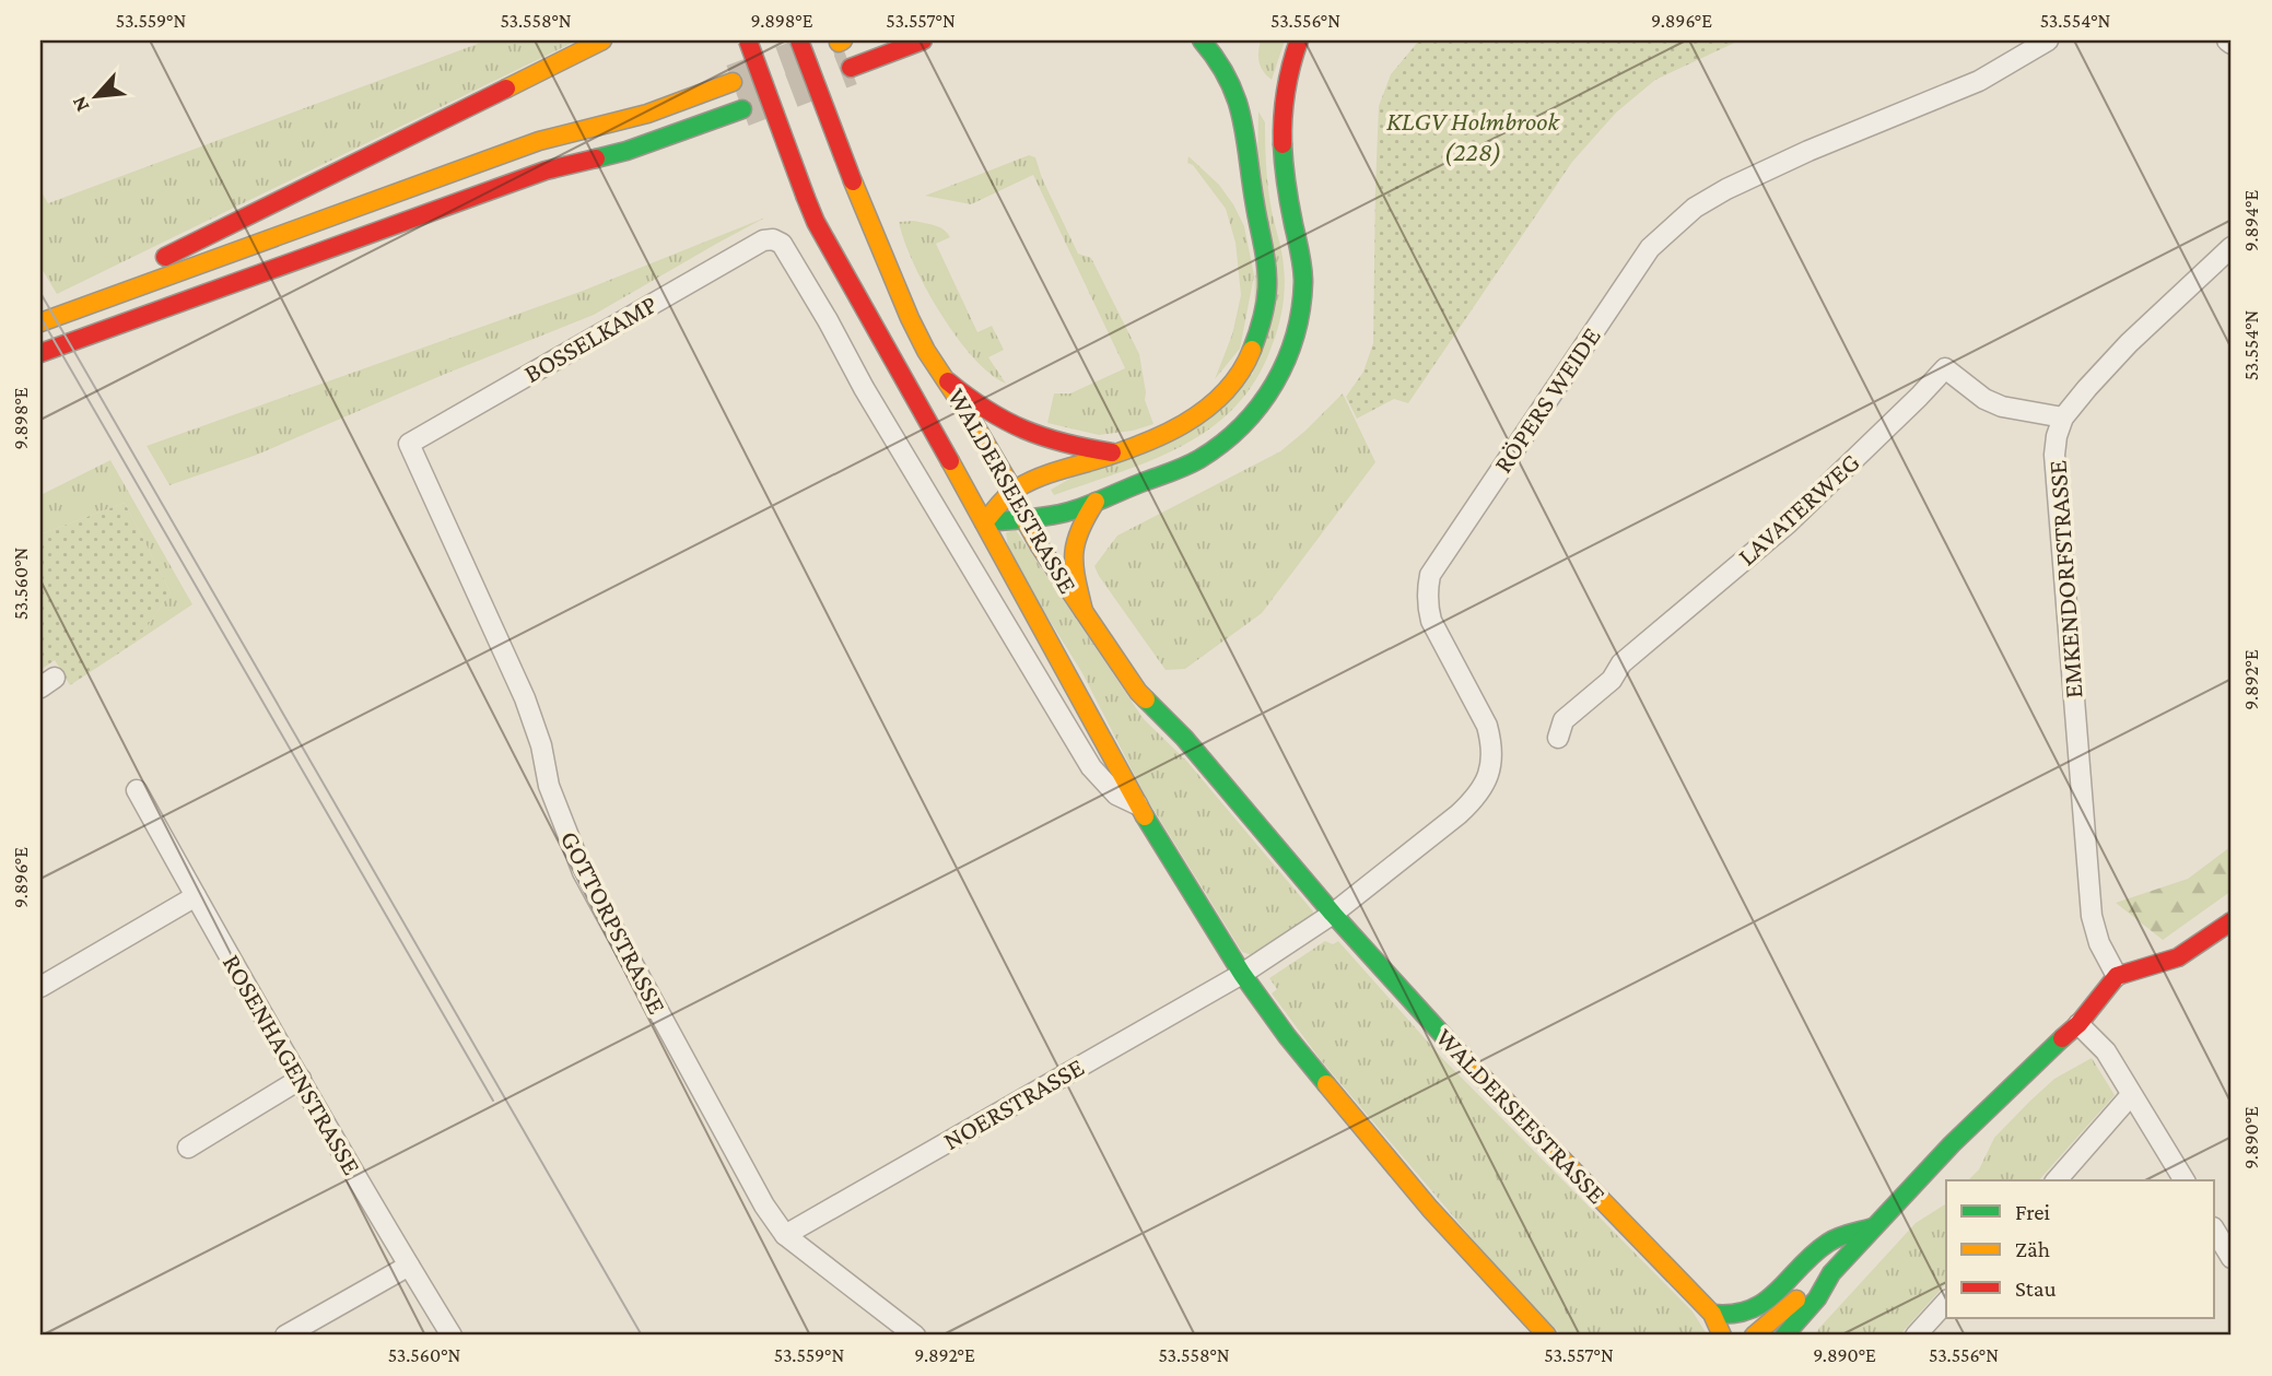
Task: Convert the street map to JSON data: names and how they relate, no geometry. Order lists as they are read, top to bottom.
{
  "streets": {
    "main road": ["WALDERSEESTRASSE"],
    "street": [
      "BOSSELKAMP",
      "RÖPERS WEIDE",
      "LAVATERWEG",
      "EMKENDORFSTRASSE",
      "GOTTORPSTRASSE",
      "ROSENHAGENSTRASSE",
      "NOERSTRASSE"
    ]
  },
  "crossings": [
    ["BOSSELKAMP", "WALDERSEESTRASSE"],
    ["BOSSELKAMP", "GOTTORPSTRASSE"],
    ["RÖPERS WEIDE", "WALDERSEESTRASSE"],
    ["WALDERSEESTRASSE", "NOERSTRASSE"],
    ["LAVATERWEG", "EMKENDORFSTRASSE"],
    ["GOTTORPSTRASSE", "NOERSTRASSE"]
  ],
  "parks": ["KLGV Holmbrook (228)"],
  "legend": ["Frei", "Zäh", "Stau"],
  "north": "bottom left",
  "coordinates": [
    "53.559°N",
    "53.558°N",
    "9.898°E",
    "53.557°N",
    "53.556°N",
    "9.896°E",
    "53.554°N",
    "9.894°E",
    "53.560°N",
    "9.892°E",
    "9.890°E"
  ]
}
